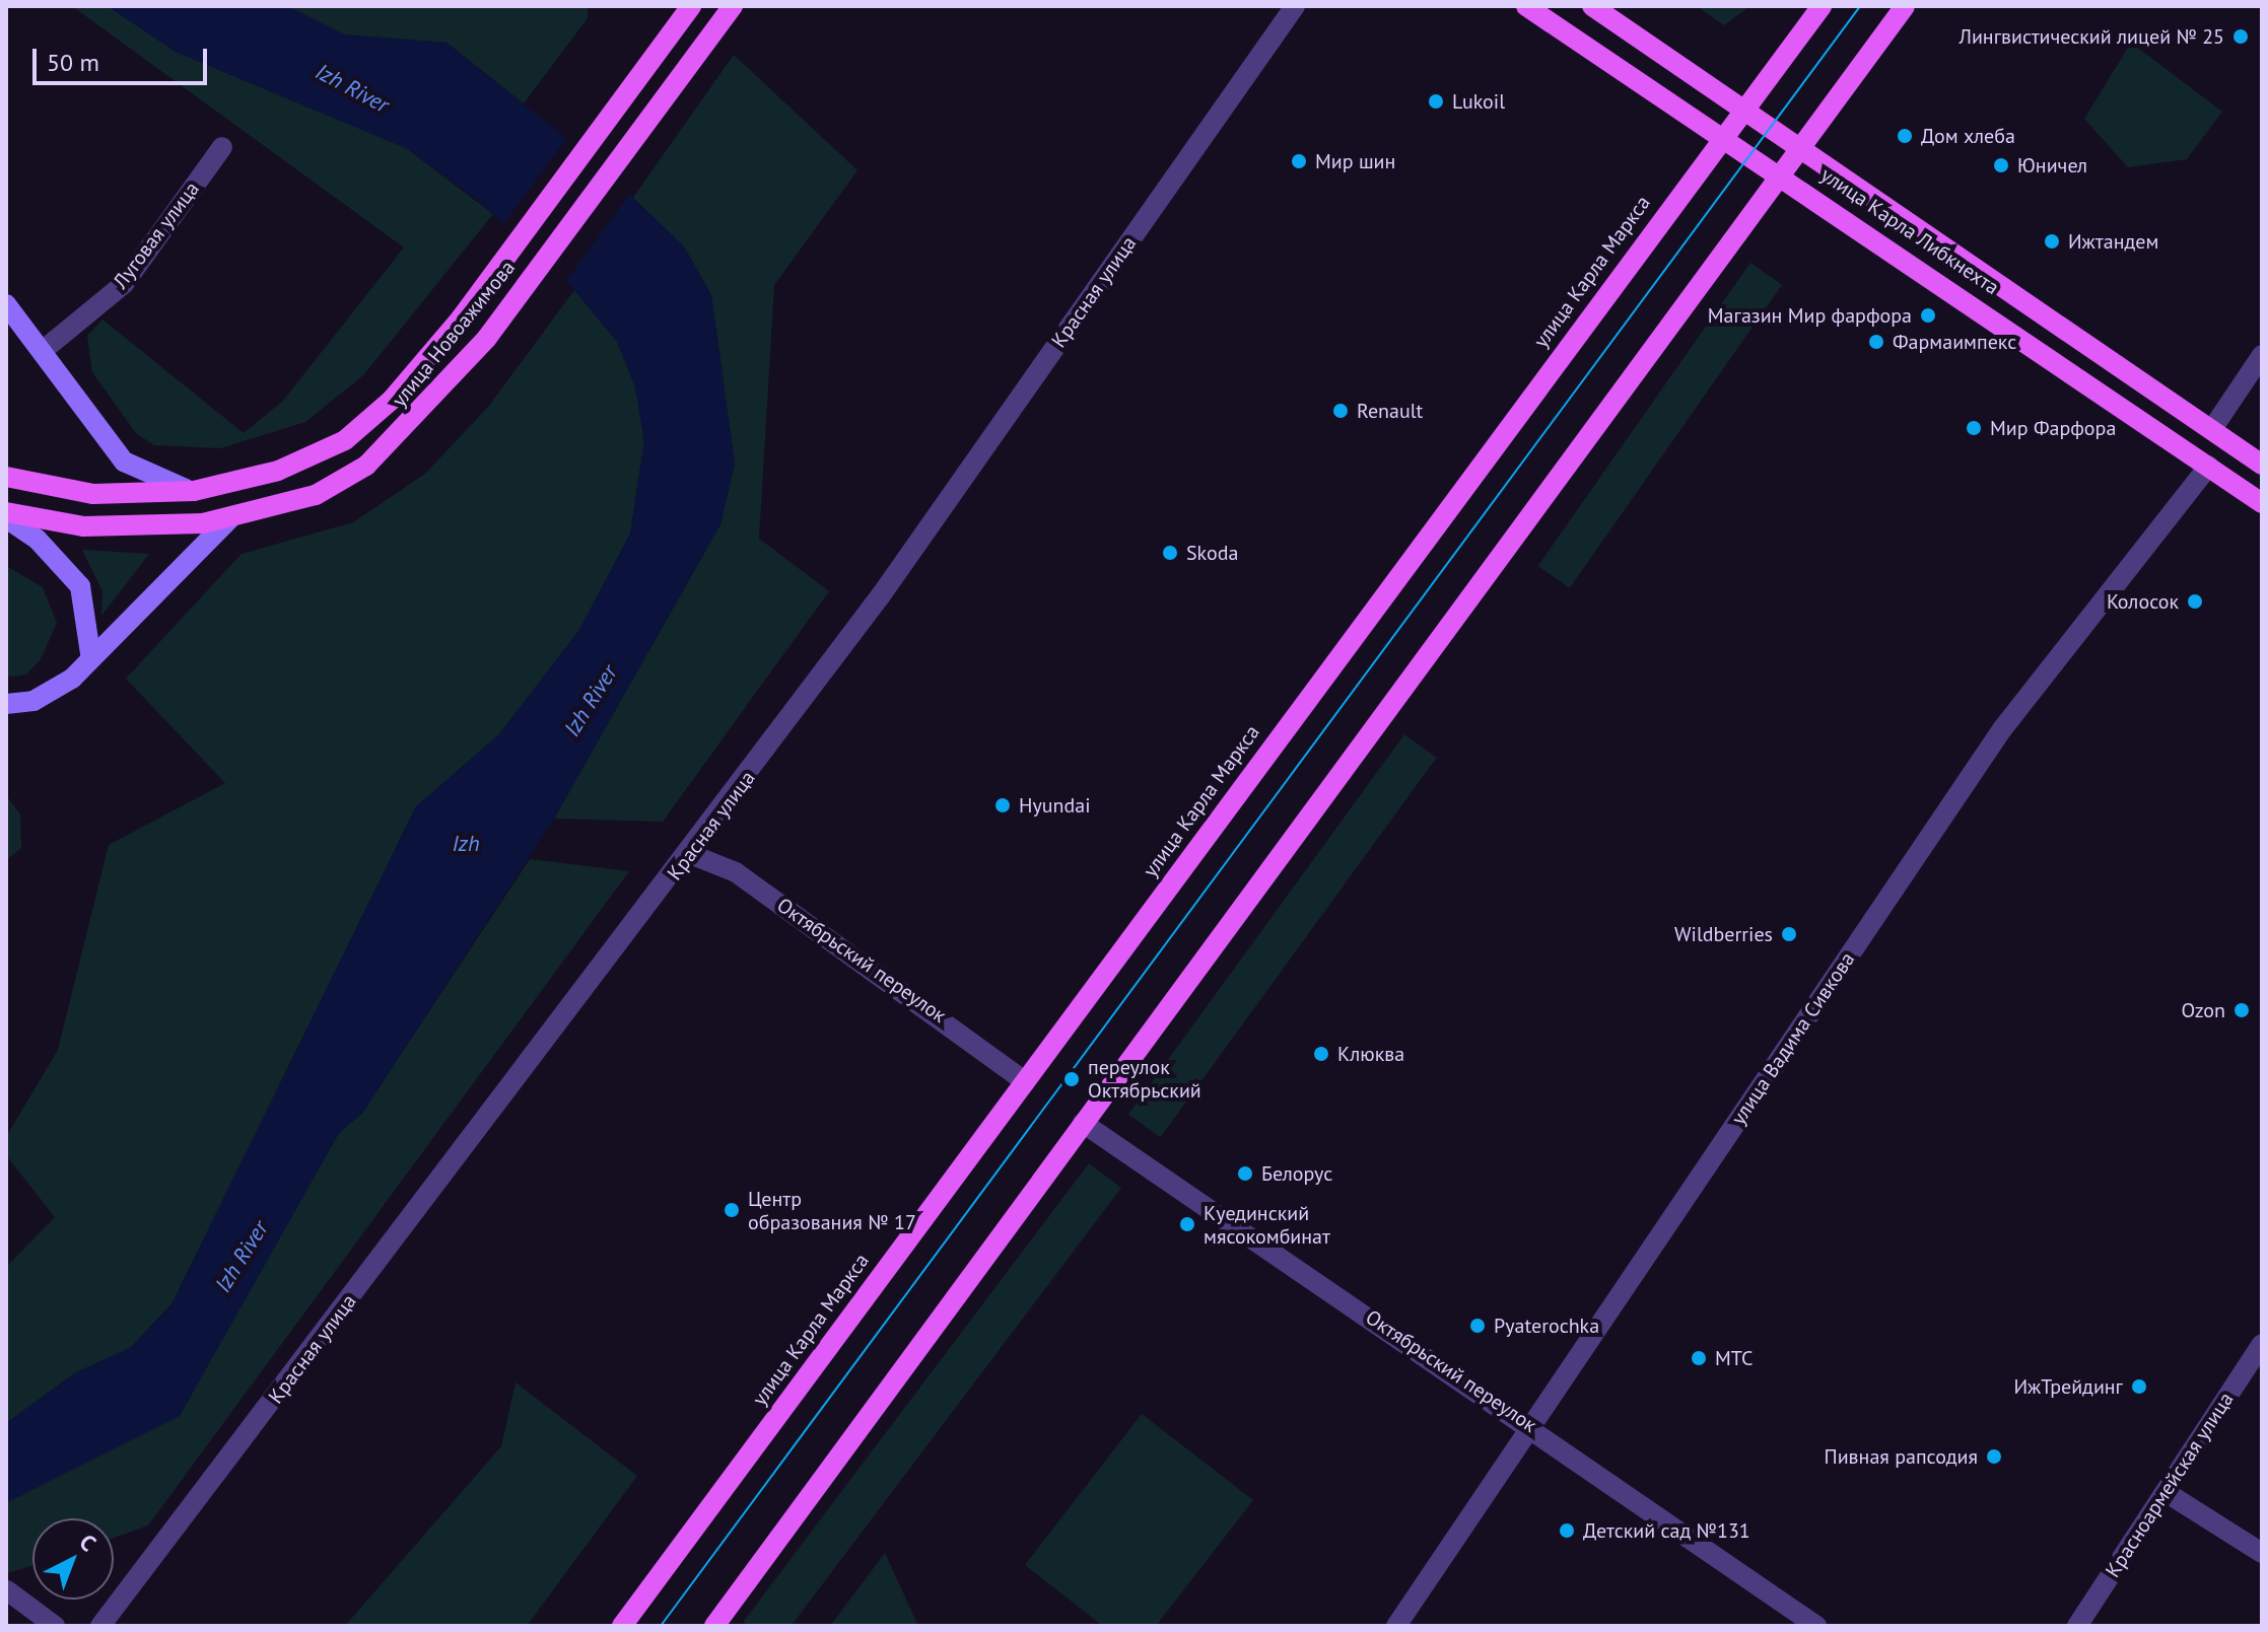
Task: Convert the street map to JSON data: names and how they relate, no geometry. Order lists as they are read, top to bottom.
{
  "streets": {
    "main road": ["улица Карла Либкнехта", "улица Карла Маркса", "улица Новоажимова"],
    "street": [
      "Луговая улица",
      "Красная улица",
      "Октябрьский переулок",
      "улица Вадима Сивкова",
      "Красноармейская улица"
    ]
  },
  "crossings": [
    ["улица Карла Либкнехта", "улица Карла Маркса"],
    ["улица Карла Либкнехта", "улица Вадима Сивкова"],
    ["улица Карла Маркса", "Октябрьский переулок"],
    ["Красная улица", "Октябрьский переулок"],
    ["Октябрьский переулок", "улица Вадима Сивкова"]
  ],
  "water": ["Izh River", "Izh"],
  "places": [
    "Лингвистический лицей № 25",
    "Lukoil",
    "Дом хлеба",
    "Мир шин",
    "Юничел",
    "Ижтандем",
    "Магазин Мир фарфора",
    "Фармаимпекс",
    "Renault",
    "Мир Фарфора",
    "Skoda",
    "Колосок",
    "Hyundai",
    "Wildberries",
    "Ozon",
    "Клюква",
    "переулок Октябрьский",
    "Белорус",
    "Центр образования № 17",
    "Куединский мясокомбинат",
    "Pyaterochka",
    "МТС",
    "ИжТрейдинг",
    "Пивная рапсодия",
    "Детский сад №131"
  ],
  "scale_bar": "50 m",
  "north": "top right"
}
